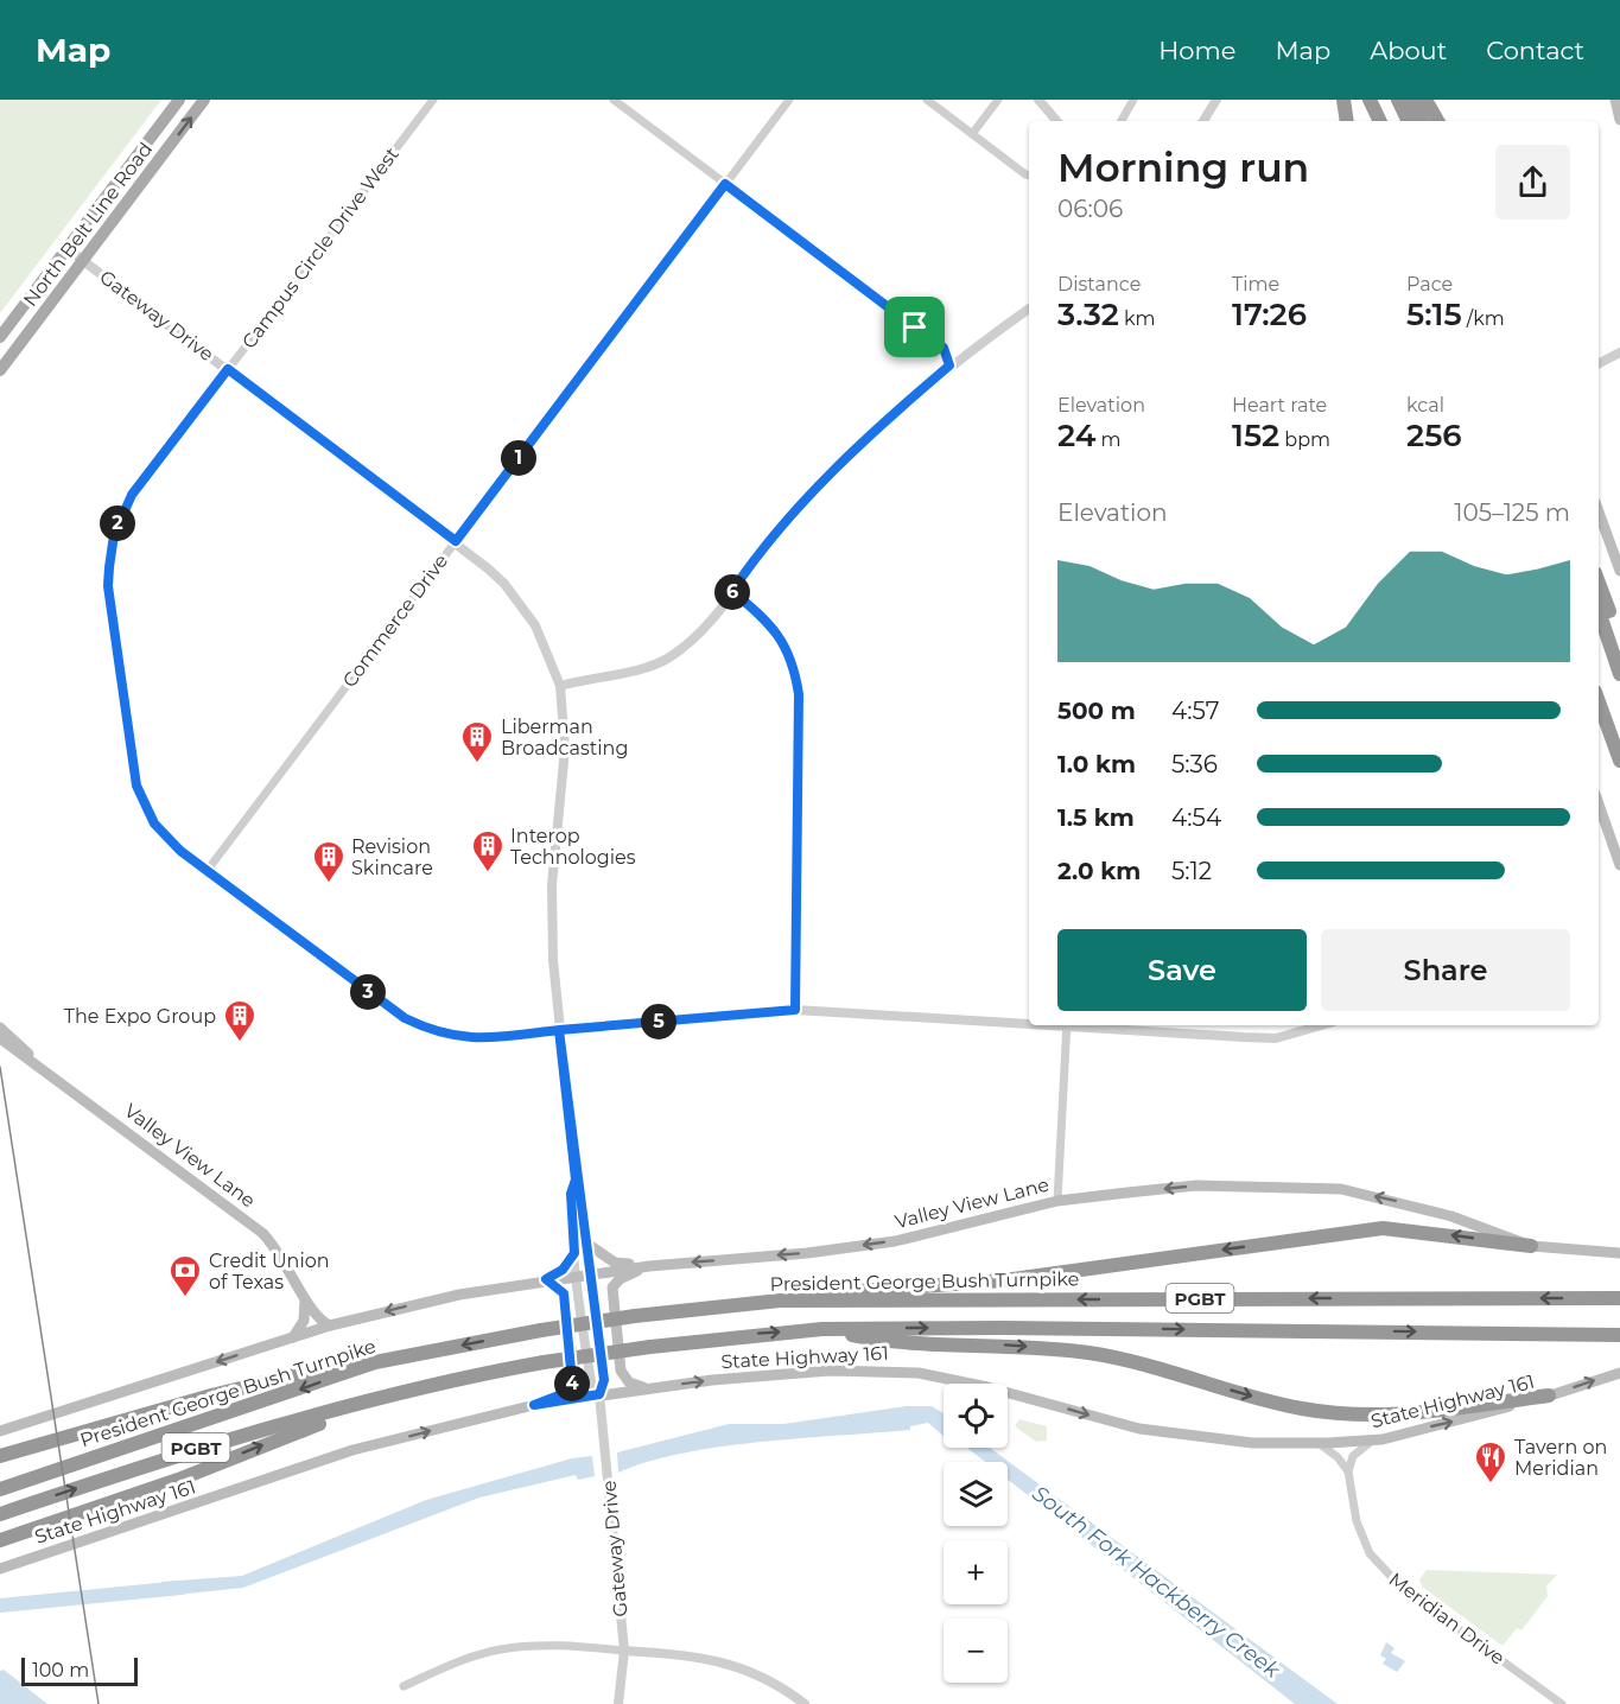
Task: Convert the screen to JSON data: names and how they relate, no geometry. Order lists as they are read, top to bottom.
{
  "streets": {
    "highway": ["President George Bush Turnpike", "PGBT"],
    "main road": ["North Belt Line Road", "Valley View Lane", "State Highway 161"],
    "street": [
      "Campus Circle Drive West",
      "Gateway Drive",
      "Commerce Drive",
      "Meridian Drive"
    ]
  },
  "crossings": [
    ["North Belt Line Road", "Gateway Drive"],
    ["Campus Circle Drive West", "Gateway Drive"],
    ["Campus Circle Drive West", "Commerce Drive"],
    ["Gateway Drive", "Commerce Drive"],
    ["Gateway Drive", "Valley View Lane"],
    ["Gateway Drive", "State Highway 161"]
  ],
  "one_way": ["Valley View Lane", "State Highway 161"],
  "water": ["South Fork Hackberry Creek"],
  "places": {
    "building": [
      "Liberman Broadcasting",
      "Interop Technologies",
      "Revision Skincare",
      "The Expo Group"
    ],
    "bank": ["Credit Union of Texas"],
    "restaurant": ["Tavern on Meridian"]
  },
  "scale_bar": "100 m",
  "page": {
    "header": "Map",
    "nav": [
      "Home",
      "Map",
      "About",
      "Contact"
    ],
    "heading": ["Morning run", "06:06"],
    "stats": [
      ["Distance", "3.32 km"],
      ["Time", "17:26"],
      ["Pace", "5:15 /km"],
      ["Elevation", "24 m"],
      ["Heart rate", "152 bpm"],
      ["kcal", "256"]
    ],
    "pins": [
      "1",
      "2",
      "6",
      "3",
      "5",
      "4"
    ],
    "chart": ["Elevation", "105–125 m"],
    "list": [
      {
        "name": "500 m",
        "note": "4:57"
      },
      {
        "name": "1.0 km",
        "note": "5:36"
      },
      {
        "name": "1.5 km",
        "note": "4:54"
      },
      {
        "name": "2.0 km",
        "note": "5:12"
      }
    ],
    "buttons": ["Save", "Share"],
    "map_buttons": ["+", "−"],
    "scale": "100 m"
  }
}
